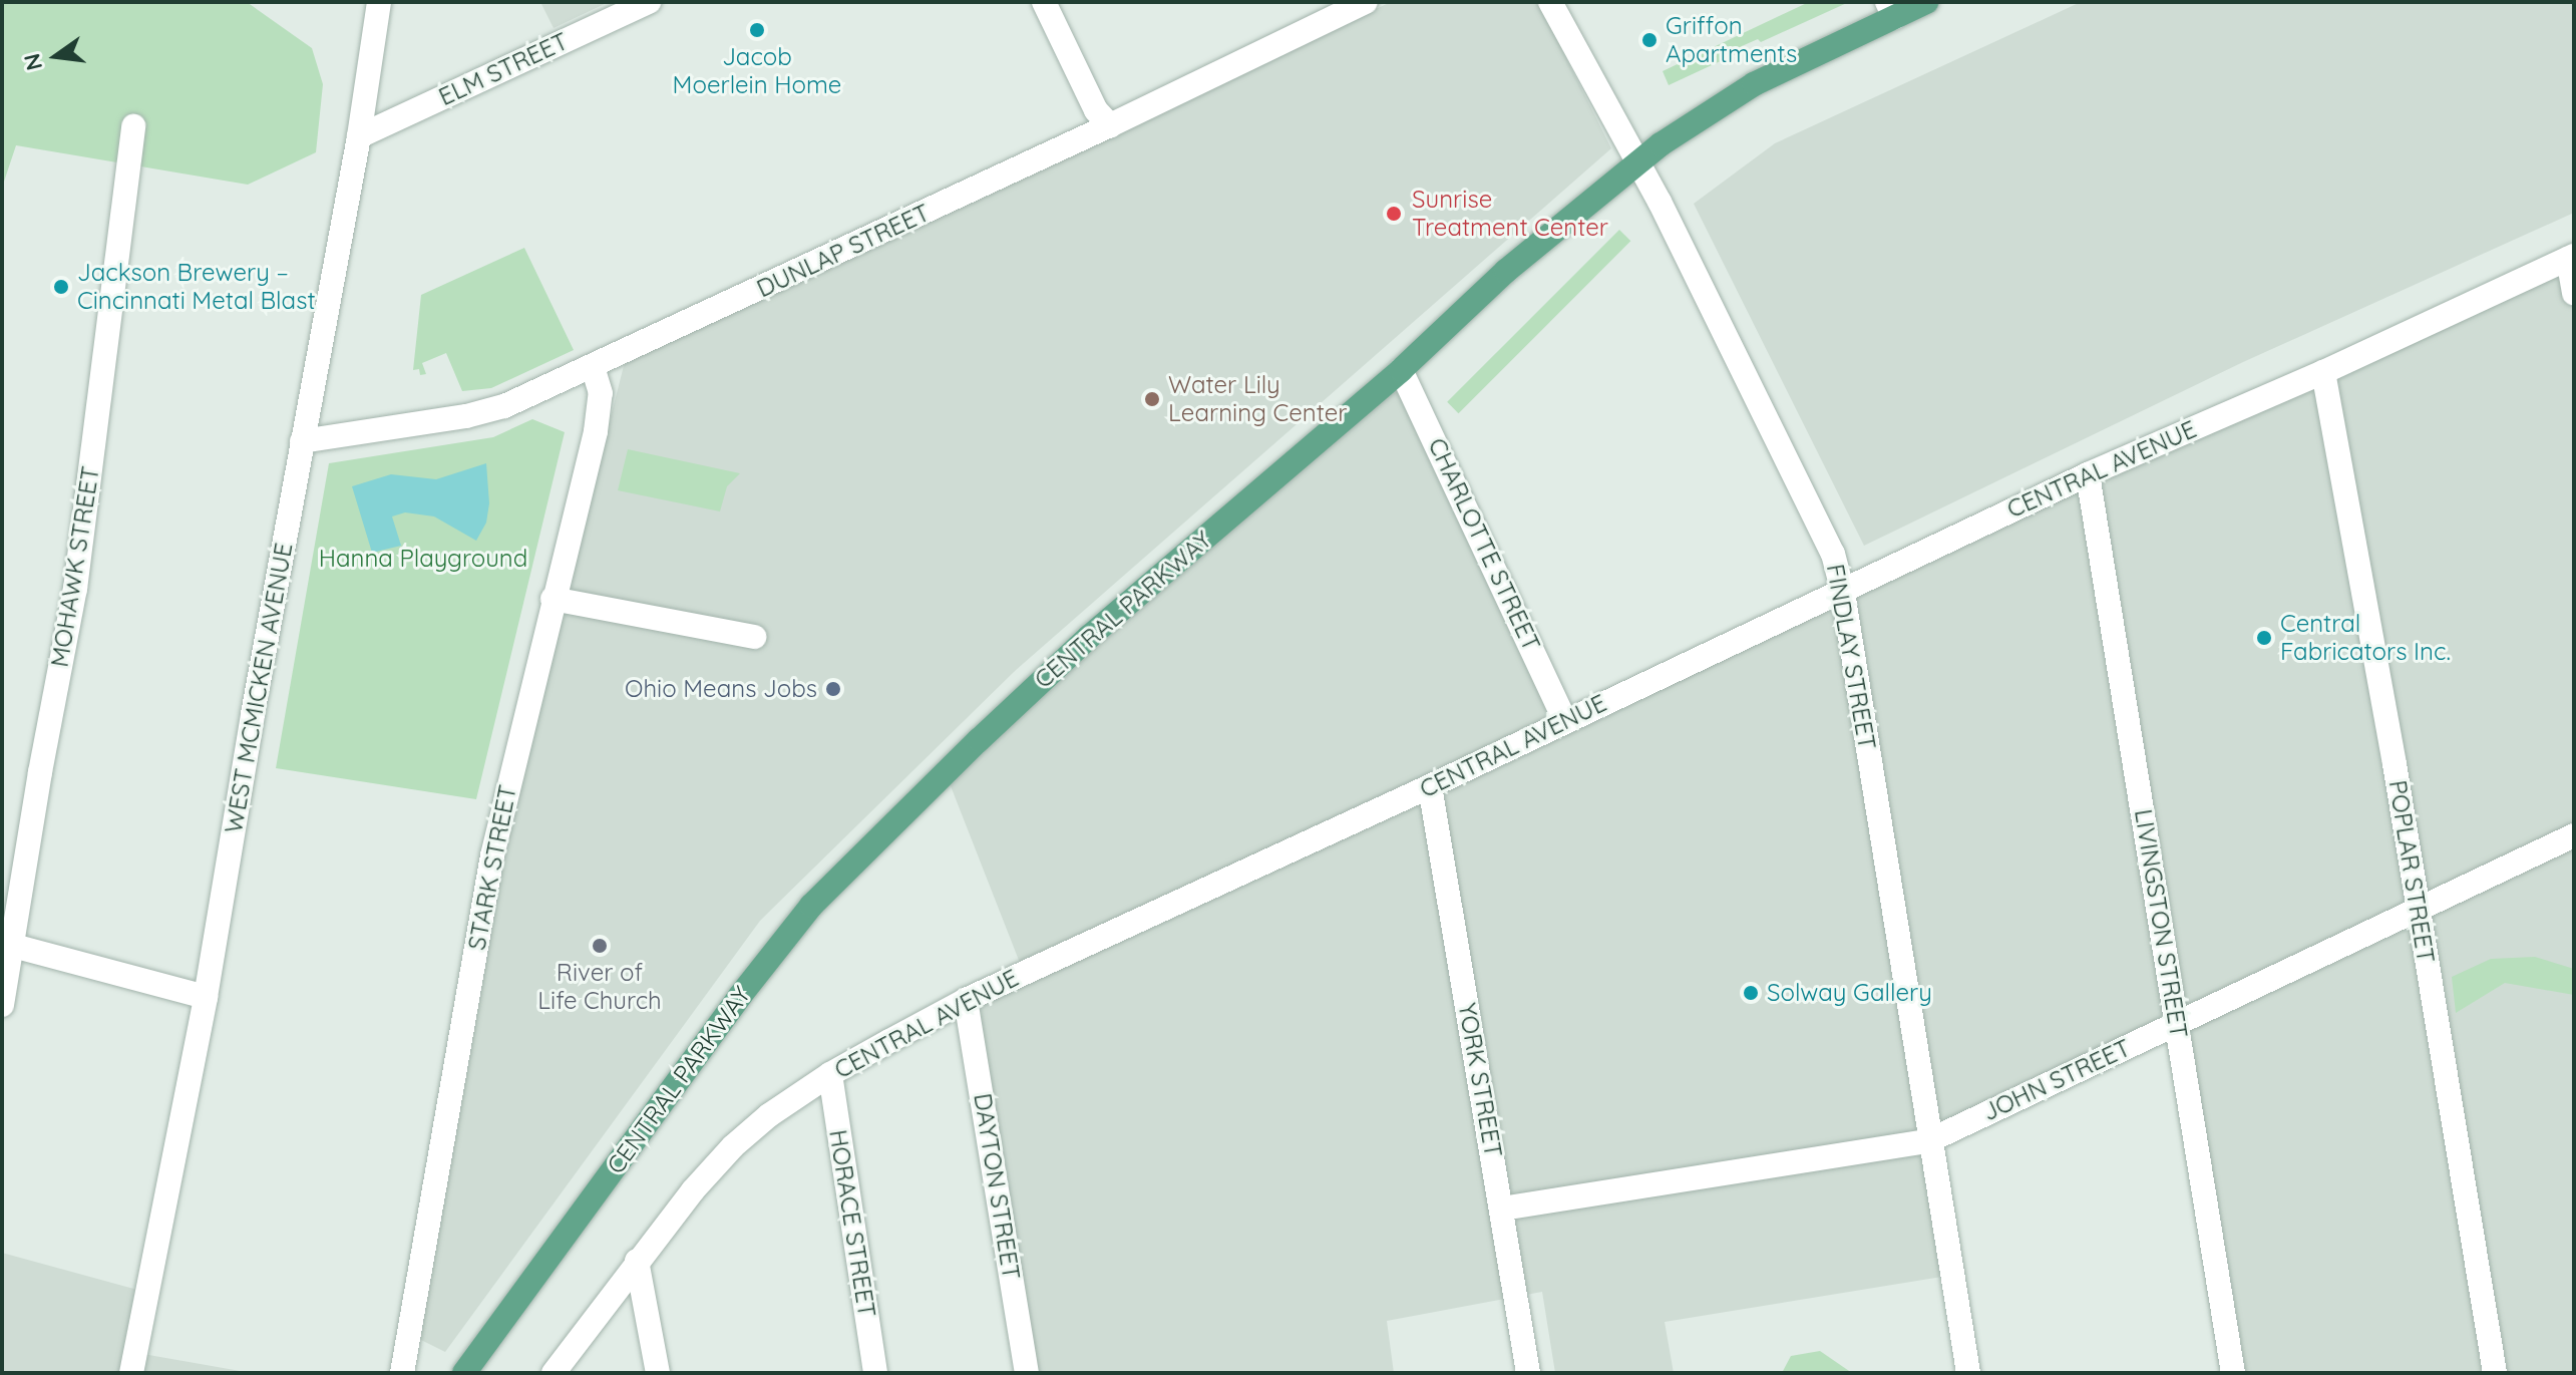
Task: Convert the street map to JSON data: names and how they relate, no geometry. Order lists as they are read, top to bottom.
{
  "streets": {
    "main road": ["CENTRAL PARKWAY"],
    "street": [
      "ELM STREET",
      "DUNLAP STREET",
      "CENTRAL AVENUE",
      "CHARLOTTE STREET",
      "MOHAWK STREET",
      "FINDLAY STREET",
      "WEST MCMICKEN AVENUE",
      "STARK STREET",
      "POPLAR STREET",
      "LIVINGSTON STREET",
      "YORK STREET",
      "JOHN STREET",
      "DAYTON STREET",
      "HORACE STREET"
    ]
  },
  "crossings": [
    ["ELM STREET", "WEST MCMICKEN AVENUE"],
    ["DUNLAP STREET", "WEST MCMICKEN AVENUE"],
    ["DUNLAP STREET", "STARK STREET"],
    ["CENTRAL AVENUE", "CHARLOTTE STREET"],
    ["CENTRAL AVENUE", "FINDLAY STREET"],
    ["CENTRAL AVENUE", "POPLAR STREET"],
    ["CENTRAL AVENUE", "LIVINGSTON STREET"],
    ["CENTRAL AVENUE", "YORK STREET"],
    ["CENTRAL AVENUE", "DAYTON STREET"],
    ["CENTRAL AVENUE", "HORACE STREET"],
    ["CHARLOTTE STREET", "CENTRAL PARKWAY"],
    ["CENTRAL PARKWAY", "FINDLAY STREET"],
    ["FINDLAY STREET", "JOHN STREET"],
    ["POPLAR STREET", "JOHN STREET"],
    ["LIVINGSTON STREET", "JOHN STREET"],
    ["YORK STREET", "JOHN STREET"]
  ],
  "parks": ["Hanna Playground"],
  "places": [
    "Jacob Moerlein Home",
    "Griffon Apartments",
    "Sunrise Treatment Center",
    "Jackson Brewery – Cincinnati Metal Blast",
    "Water Lily Learning Center",
    "Central Fabricators Inc.",
    "Ohio Means Jobs",
    "River of Life Church",
    "Solway Gallery"
  ],
  "north": "left"
}
